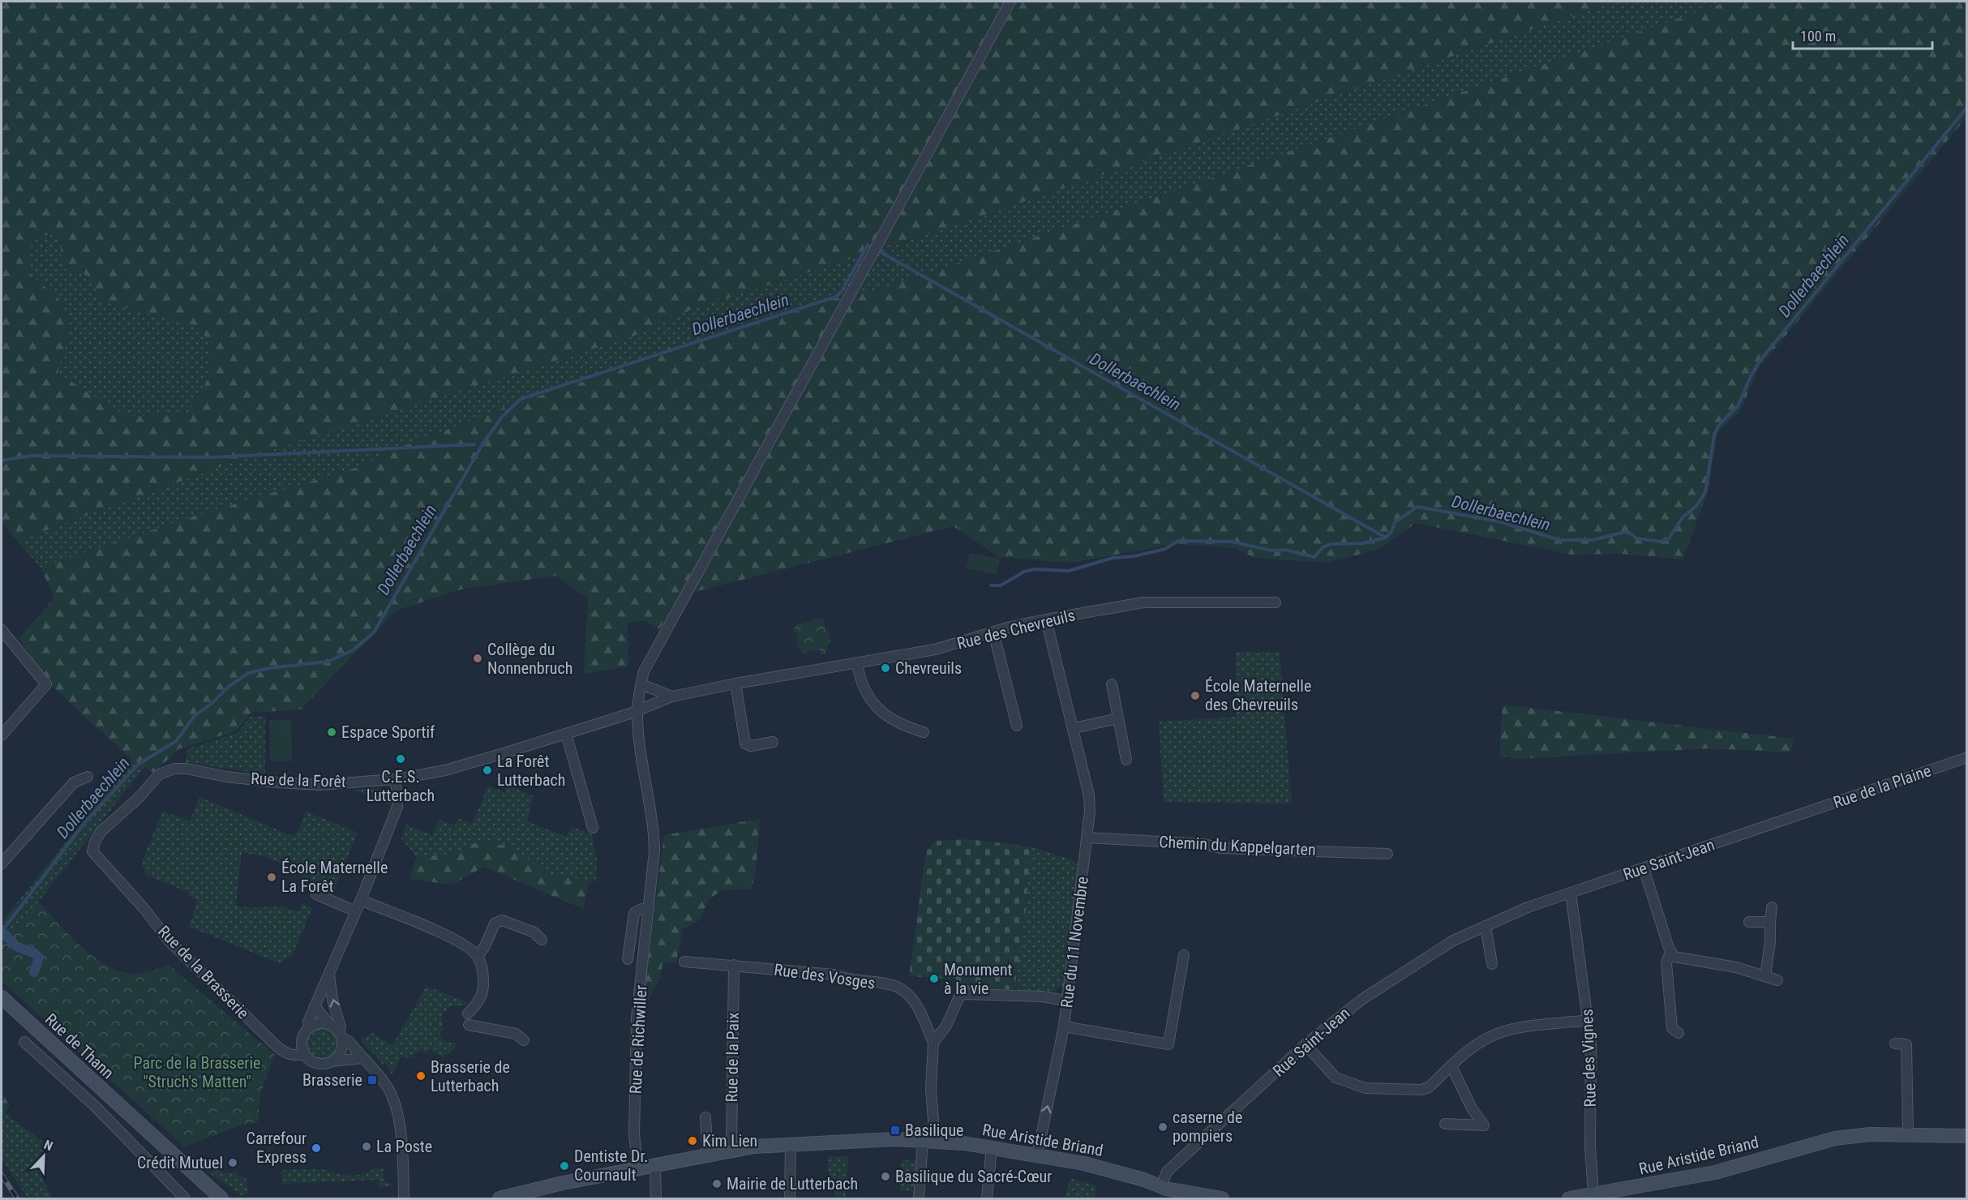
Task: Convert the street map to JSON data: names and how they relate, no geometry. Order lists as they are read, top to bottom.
{
  "streets": {
    "main road": ["Rue de Thann", "Rue Aristide Briand"],
    "street": [
      "Rue des Chevreuils",
      "Rue de la Forêt",
      "Rue de la Plaine",
      "Chemin du Kappelgarten",
      "Rue Saint-Jean",
      "Rue du 11 Novembre",
      "Rue de la Brasserie",
      "Rue des Vosges",
      "Rue de Richwiller",
      "Rue de la Paix",
      "Rue des Vignes"
    ]
  },
  "crossings": [
    ["Rue des Chevreuils", "Rue de la Forêt"],
    ["Rue des Chevreuils", "Rue du 11 Novembre"],
    ["Rue des Chevreuils", "Rue de Richwiller"],
    ["Rue de la Forêt", "Rue de la Brasserie"],
    ["Rue de la Forêt", "Rue de Richwiller"],
    ["Rue de la Plaine", "Rue Saint-Jean"],
    ["Chemin du Kappelgarten", "Rue du 11 Novembre"],
    ["Rue Saint-Jean", "Rue des Vignes"],
    ["Rue Saint-Jean", "Rue Aristide Briand"],
    ["Rue du 11 Novembre", "Rue Aristide Briand"],
    ["Rue des Vosges", "Rue de la Paix"],
    ["Rue de Richwiller", "Rue Aristide Briand"],
    ["Rue de la Paix", "Rue Aristide Briand"],
    ["Rue des Vignes", "Rue Aristide Briand"]
  ],
  "water": ["Dollerbaechlein"],
  "parks": ["Parc de la Brasserie \"Struch's Matten\""],
  "places": {
    "other": [
      "Collège du Nonnenbruch",
      "Chevreuils",
      "École Maternelle des Chevreuils",
      "Espace Sportif",
      "C.E.S. Lutterbach",
      "La Forêt Lutterbach",
      "École Maternelle La Forêt",
      "Monument à la vie",
      "Brasserie de Lutterbach",
      "caserne de pompiers",
      "Kim Lien",
      "La Poste",
      "Carrefour Express",
      "Crédit Mutuel",
      "Dentiste Dr. Cournault",
      "Basilique du Sacré-Cœur",
      "Mairie de Lutterbach"
    ],
    "transit": ["Brasserie", "Basilique"]
  },
  "scale_bar": "100 m",
  "north": "top right"
}
